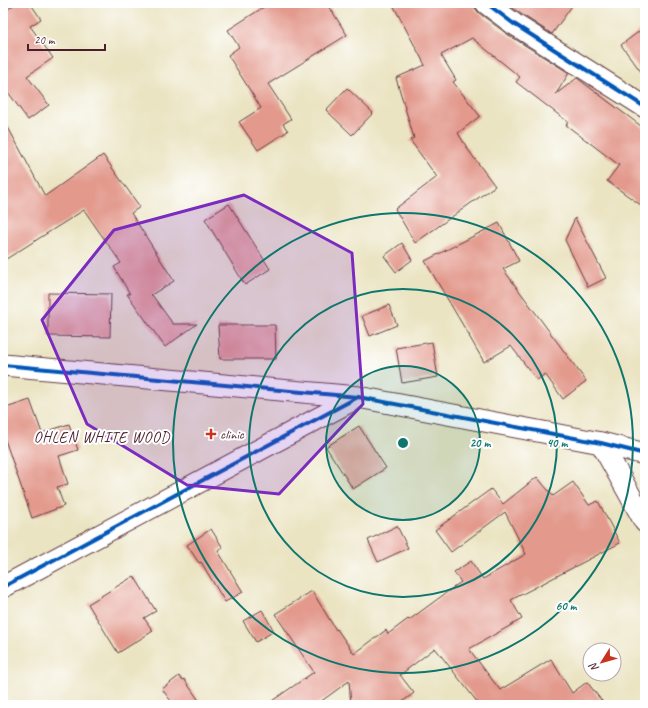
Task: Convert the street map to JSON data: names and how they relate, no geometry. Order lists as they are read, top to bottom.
{
  "districts": ["OHLEN WHITE WOOD"],
  "places": {
    "health": ["clinic"]
  },
  "scale_bar": "20 m",
  "north": "bottom left",
  "rings": ["20 m", "40 m", "60 m"]
}
